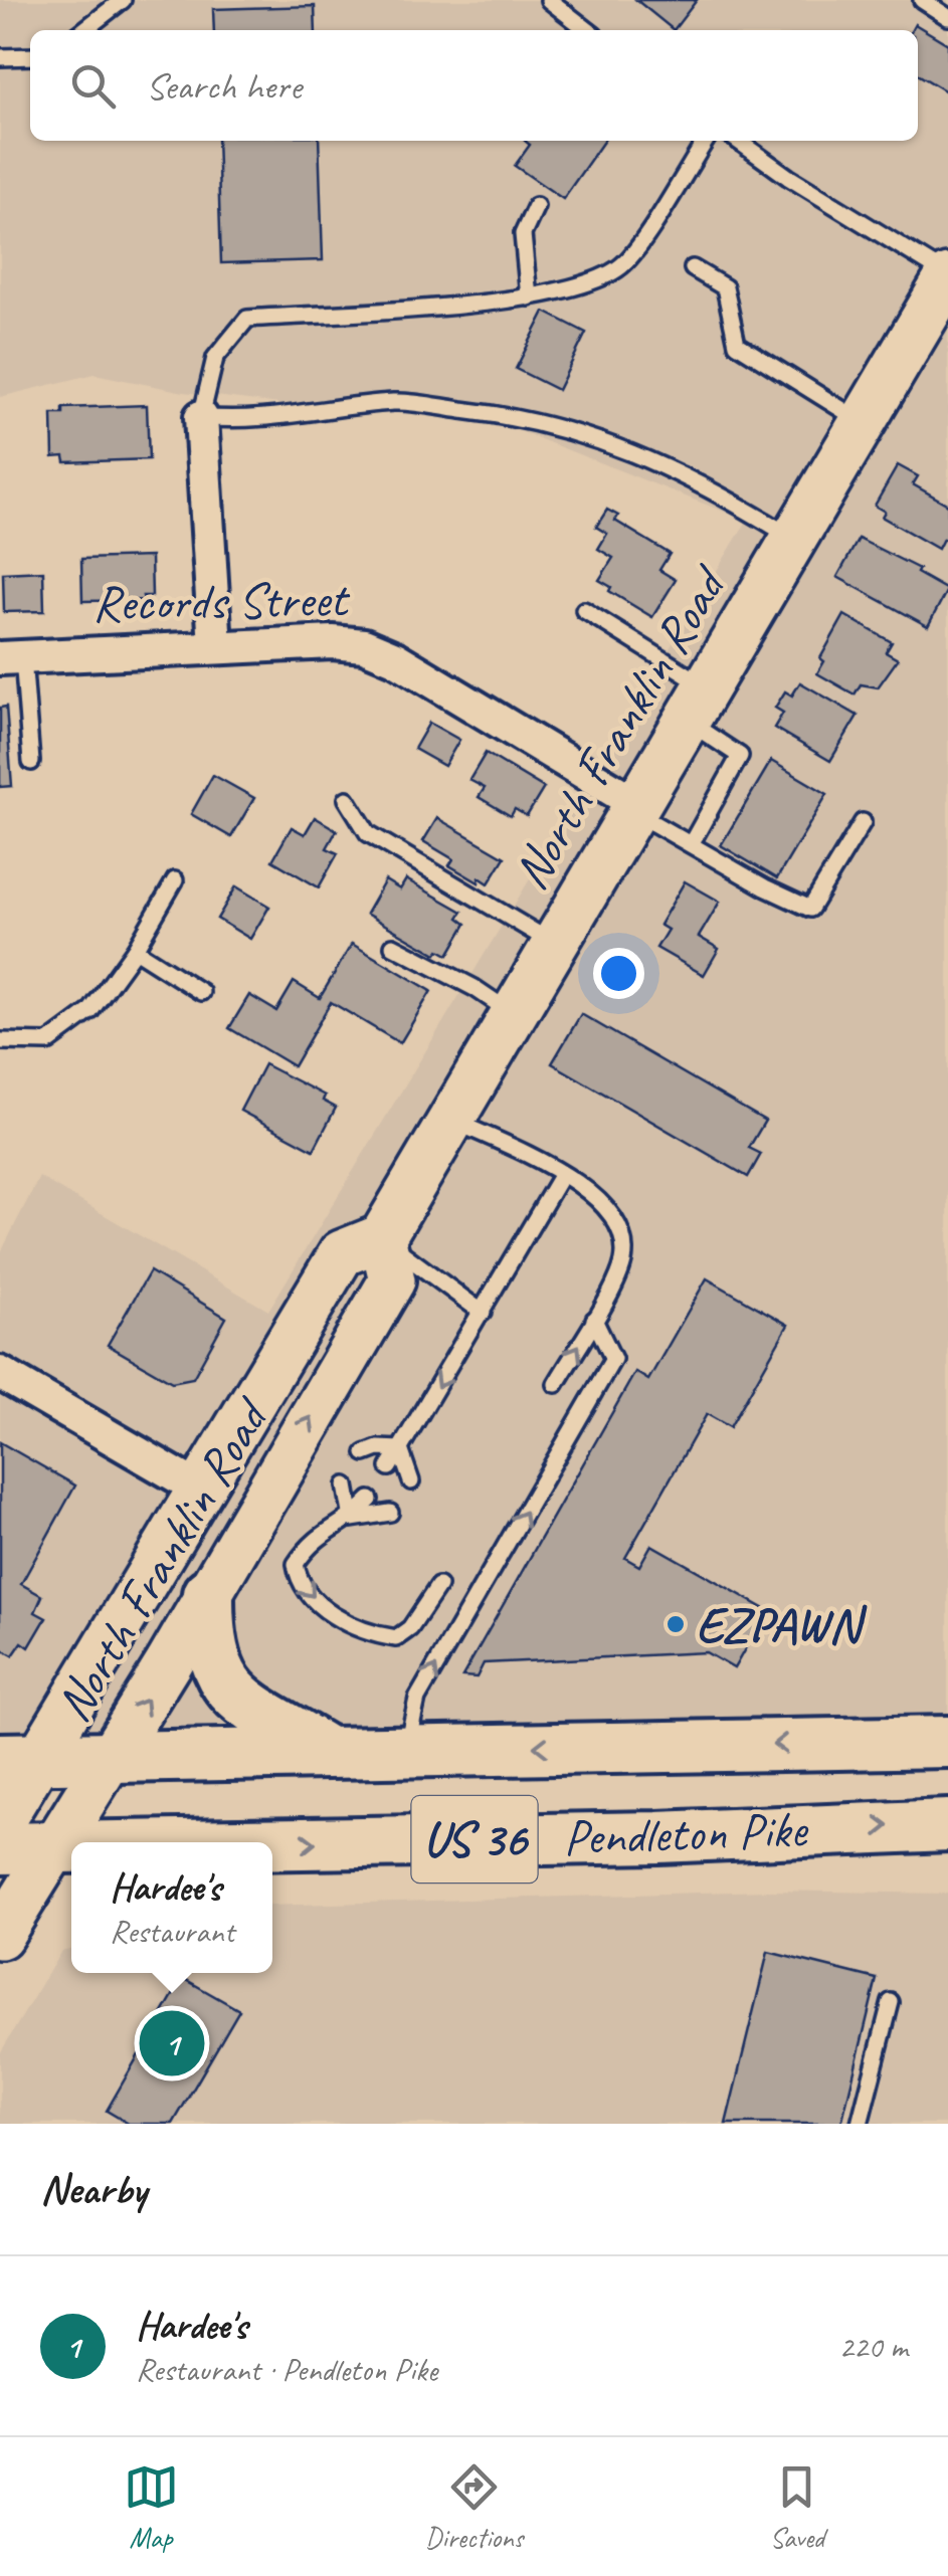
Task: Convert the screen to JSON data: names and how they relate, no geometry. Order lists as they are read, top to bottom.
{
  "streets": {
    "main road": ["North Franklin Road", "Pendleton Pike", "US 36"],
    "street": ["Records Street"]
  },
  "crossings": [
    ["Records Street", "North Franklin Road"],
    ["North Franklin Road", "Pendleton Pike"]
  ],
  "places": ["EZPAWN"],
  "page": {
    "search": "Search here",
    "popup": ["Hardee's", "Restaurant"],
    "pins": "1",
    "heading": "Nearby",
    "list": [
      {
        "mark": "1",
        "name": "Hardee's",
        "note": "Restaurant · Pendleton Pike",
        "value": "220 m"
      }
    ],
    "nav": ["Map", "Directions", "Saved"]
  }
}
